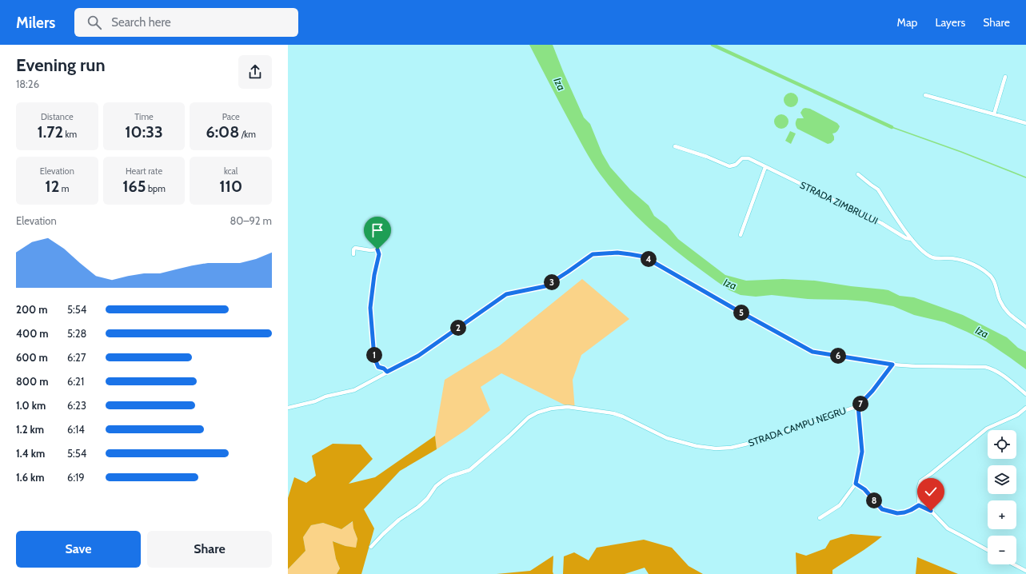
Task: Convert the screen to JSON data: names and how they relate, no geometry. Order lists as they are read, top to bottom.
{
  "streets": {
    "street": ["STRADA ZIMBRULUI", "STRADA CAMPU NEGRU"]
  },
  "water": ["Iza"],
  "page": {
    "header": "Milers",
    "search": "Search here",
    "nav": ["Map", "Layers", "Share"],
    "heading": ["Evening run", "18:26"],
    "stats": [
      ["Distance", "1.72 km"],
      ["Time", "10:33"],
      ["Pace", "6:08 /km"],
      ["Elevation", "12 m"],
      ["Heart rate", "165 bpm"],
      ["kcal", "110"]
    ],
    "chart": ["Elevation", "80–92 m"],
    "pins": [
      "4",
      "3",
      "5",
      "2",
      "1",
      "6",
      "7",
      "8"
    ],
    "list": [
      {
        "name": "200 m",
        "note": "5:54"
      },
      {
        "name": "400 m",
        "note": "5:28"
      },
      {
        "name": "600 m",
        "note": "6:27"
      },
      {
        "name": "800 m",
        "note": "6:21"
      },
      {
        "name": "1.0 km",
        "note": "6:23"
      },
      {
        "name": "1.2 km",
        "note": "6:14"
      },
      {
        "name": "1.4 km",
        "note": "5:54"
      },
      {
        "name": "1.6 km",
        "note": "6:19"
      }
    ],
    "map_buttons": ["+", "−"],
    "buttons": ["Save", "Share"]
  }
}
